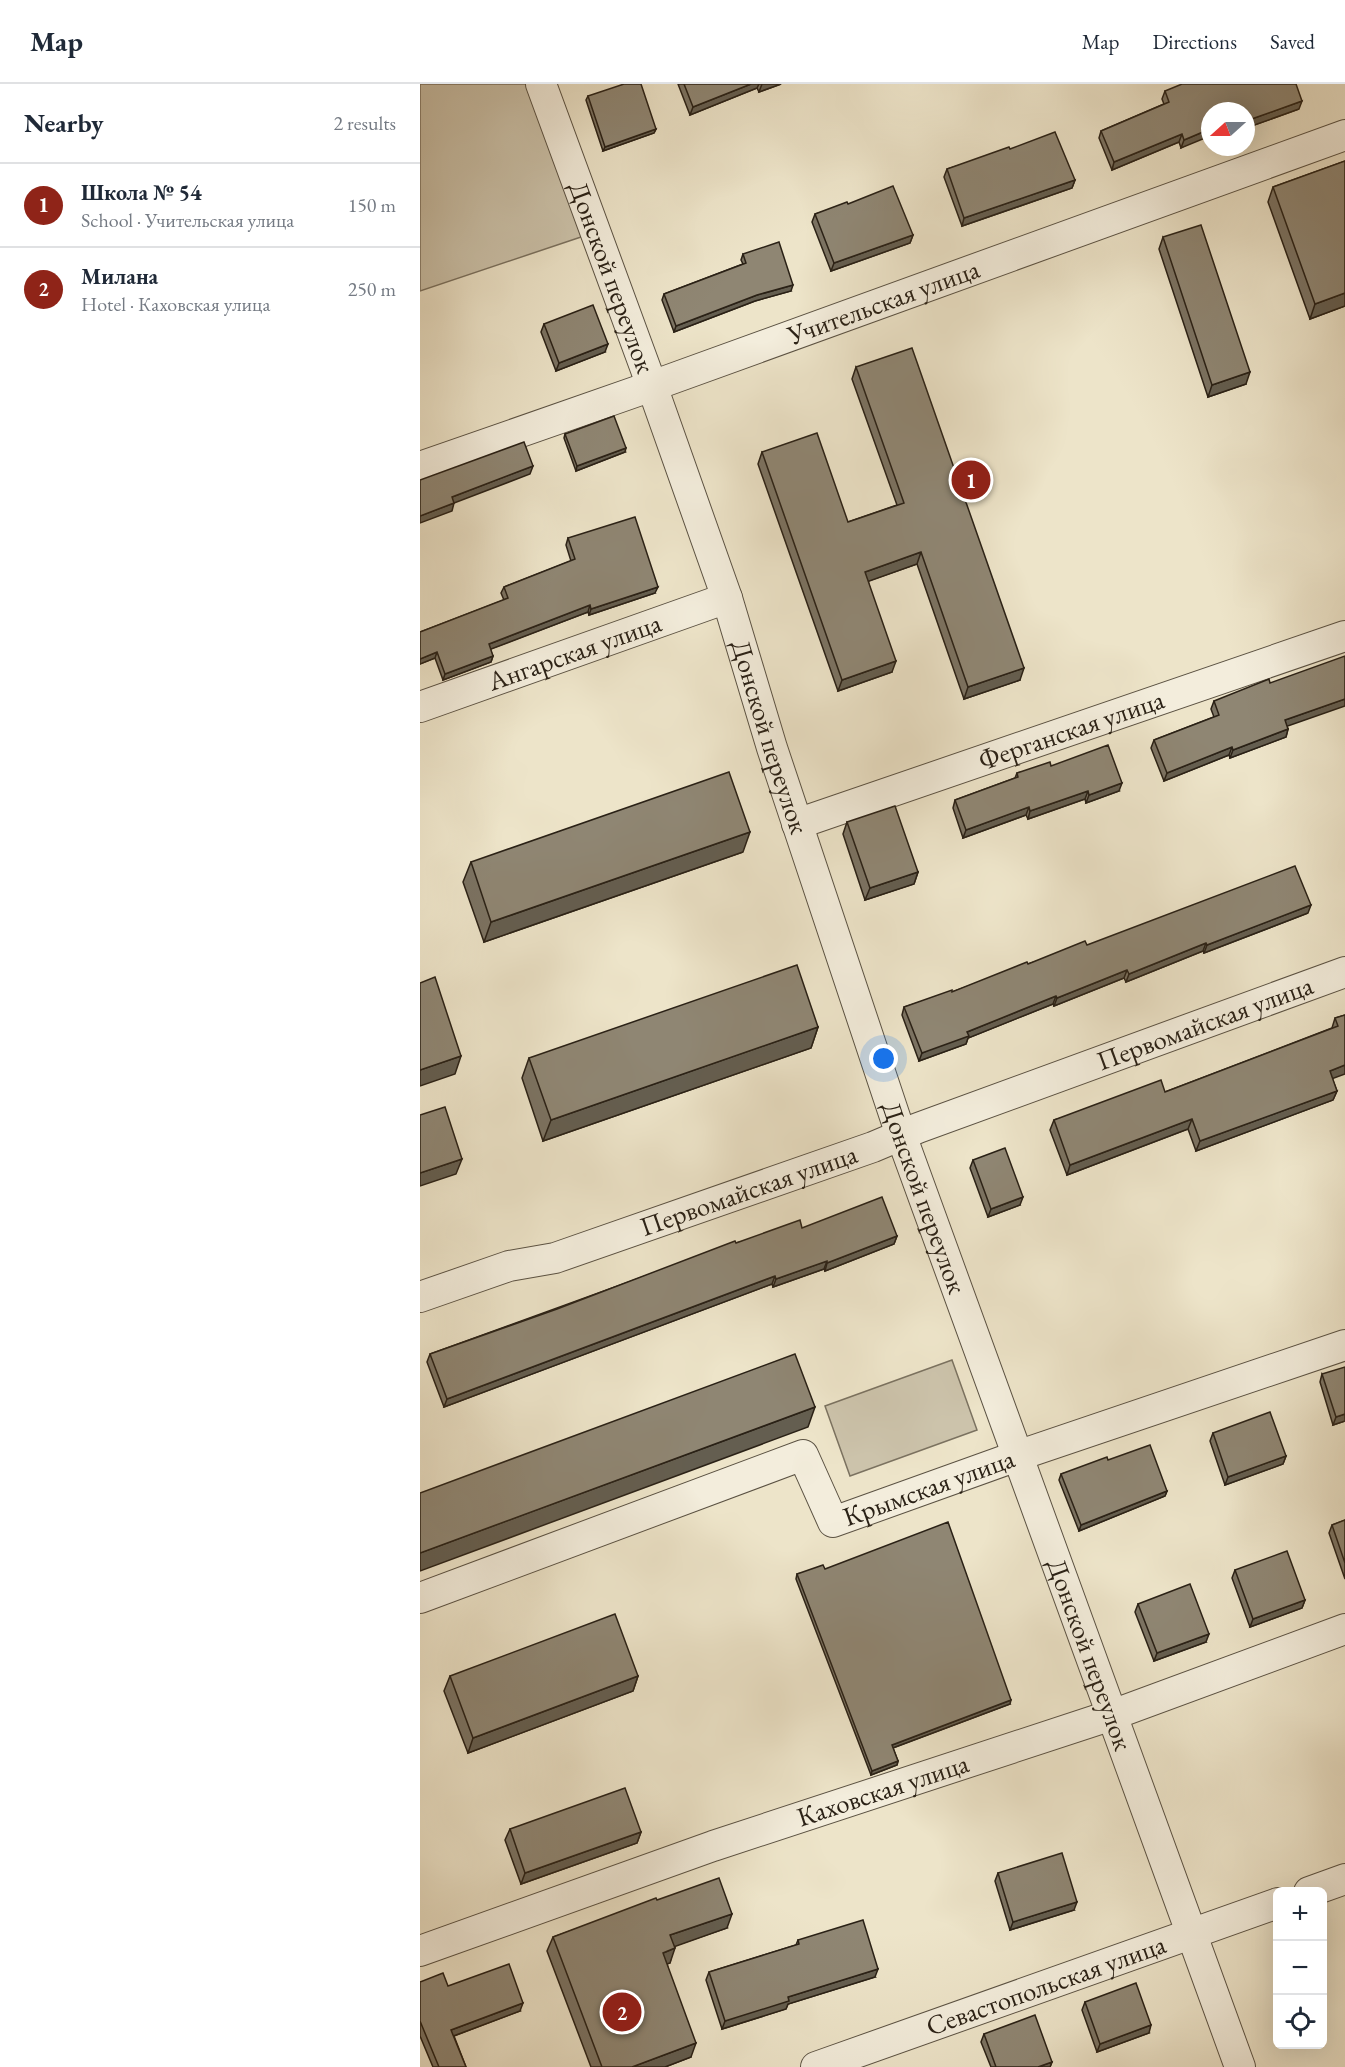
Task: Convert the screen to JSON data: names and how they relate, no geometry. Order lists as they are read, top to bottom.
{
  "streets": {
    "street": [
      "Донской переулок",
      "Учительская улица",
      "Ангарская улица",
      "Ферганская улица",
      "Первомайская улица",
      "Крымская улица",
      "Каховская улица",
      "Севастопольская улица"
    ]
  },
  "crossings": [
    ["Донской переулок", "Учительская улица"],
    ["Донской переулок", "Ангарская улица"],
    ["Донской переулок", "Ферганская улица"],
    ["Донской переулок", "Первомайская улица"],
    ["Донской переулок", "Крымская улица"],
    ["Донской переулок", "Каховская улица"],
    ["Донской переулок", "Севастопольская улица"]
  ],
  "north": "left",
  "page": {
    "header": "Map",
    "nav": ["Map", "Directions", "Saved"],
    "heading": ["Nearby", "2 results"],
    "list": [
      {
        "mark": "1",
        "name": "Школа № 54",
        "note": "School · Учительская улица",
        "value": "150 m"
      },
      {
        "mark": "2",
        "name": "Милана",
        "note": "Hotel · Каховская улица",
        "value": "250 m"
      }
    ],
    "pins": ["1", "2"],
    "map_buttons": ["+", "−"]
  }
}
